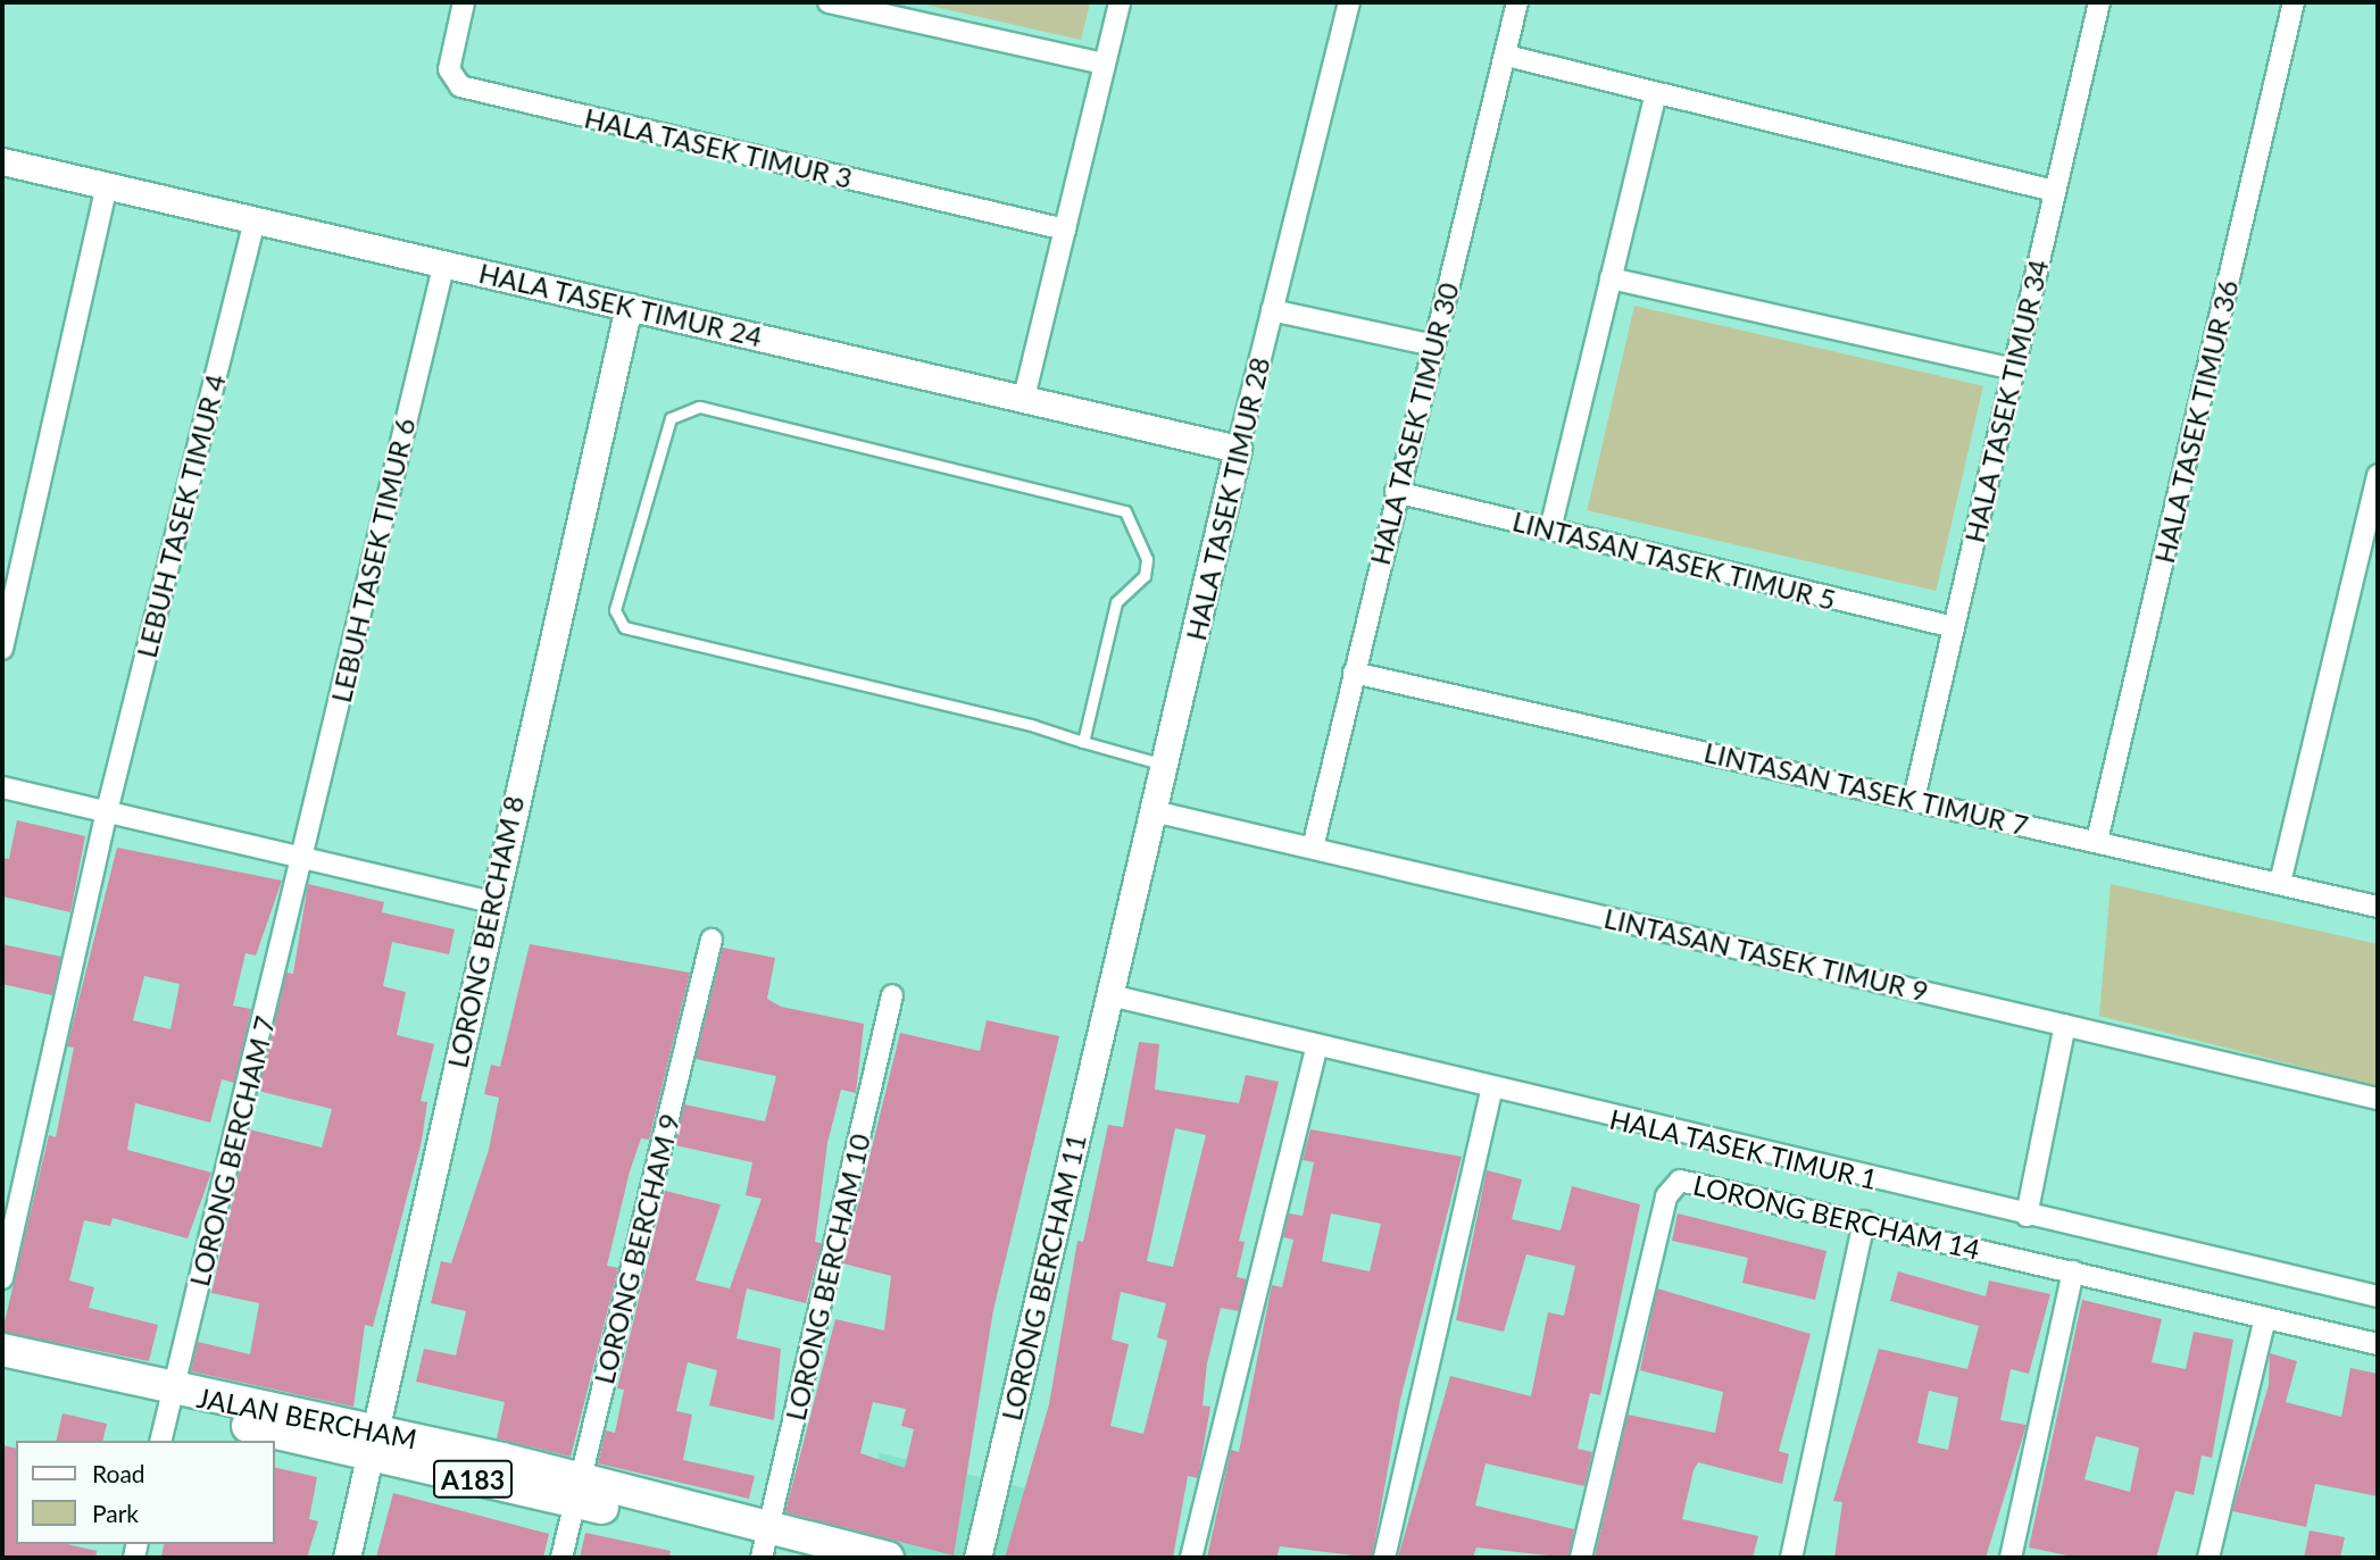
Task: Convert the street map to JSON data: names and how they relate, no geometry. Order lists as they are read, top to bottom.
{
  "streets": {
    "main road": ["JALAN BERCHAM", "A183"],
    "street": [
      "HALA TASEK TIMUR 3",
      "HALA TASEK TIMUR 24",
      "HALA TASEK TIMUR 34",
      "HALA TASEK TIMUR 36",
      "HALA TASEK TIMUR 30",
      "HALA TASEK TIMUR 28",
      "LEBUH TASEK TIMUR 4",
      "LEBUH TASEK TIMUR 6",
      "LINTASAN TASEK TIMUR 5",
      "LINTASAN TASEK TIMUR 7",
      "LORONG BERCHAM 8",
      "LINTASAN TASEK TIMUR 9",
      "HALA TASEK TIMUR 1",
      "LORONG BERCHAM 7",
      "LORONG BERCHAM 14",
      "LORONG BERCHAM 9",
      "LORONG BERCHAM 10",
      "LORONG BERCHAM 11"
    ]
  },
  "crossings": [
    ["HALA TASEK TIMUR 24", "HALA TASEK TIMUR 28"],
    ["HALA TASEK TIMUR 24", "LEBUH TASEK TIMUR 4"],
    ["HALA TASEK TIMUR 24", "LEBUH TASEK TIMUR 6"],
    ["HALA TASEK TIMUR 24", "LORONG BERCHAM 8"],
    ["HALA TASEK TIMUR 34", "LINTASAN TASEK TIMUR 5"],
    ["HALA TASEK TIMUR 34", "LINTASAN TASEK TIMUR 7"],
    ["HALA TASEK TIMUR 36", "LINTASAN TASEK TIMUR 7"],
    ["HALA TASEK TIMUR 30", "LINTASAN TASEK TIMUR 5"],
    ["HALA TASEK TIMUR 30", "LINTASAN TASEK TIMUR 7"],
    ["HALA TASEK TIMUR 30", "LINTASAN TASEK TIMUR 9"],
    ["HALA TASEK TIMUR 28", "LINTASAN TASEK TIMUR 9"],
    ["HALA TASEK TIMUR 28", "HALA TASEK TIMUR 1"],
    ["HALA TASEK TIMUR 28", "LORONG BERCHAM 11"],
    ["LEBUH TASEK TIMUR 6", "LORONG BERCHAM 7"],
    ["LORONG BERCHAM 8", "JALAN BERCHAM"],
    ["HALA TASEK TIMUR 1", "LORONG BERCHAM 11"],
    ["LORONG BERCHAM 7", "JALAN BERCHAM"],
    ["LORONG BERCHAM 9", "JALAN BERCHAM"],
    ["LORONG BERCHAM 10", "JALAN BERCHAM"]
  ],
  "legend": ["Road", "Park"]
}
